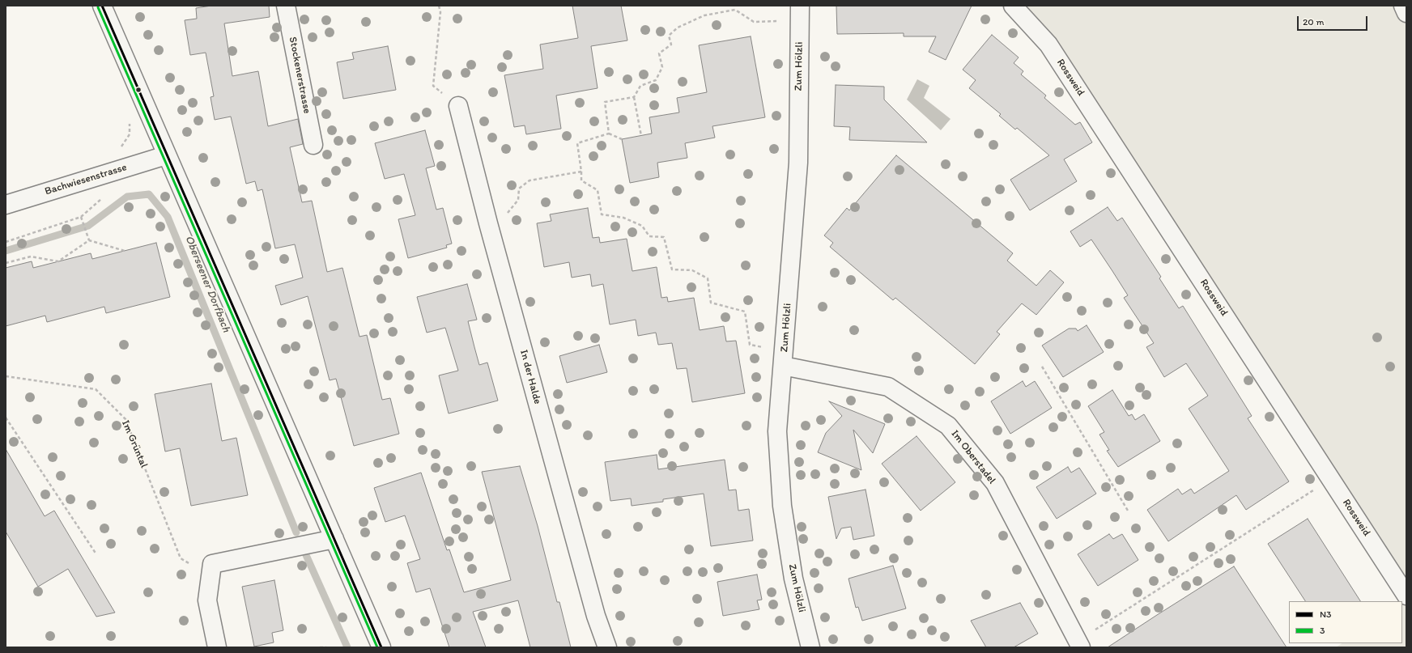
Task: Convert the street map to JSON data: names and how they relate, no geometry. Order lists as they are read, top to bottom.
{
  "streets": {
    "street": [
      "Zum Hölzli",
      "Stockenerstrasse",
      "Rossweid",
      "Bachwiesenstrasse",
      "In der Halde",
      "Im Oberstadel"
    ],
    "path": ["Im Grüntal"]
  },
  "crossings": [
    ["Zum Hölzli", "Im Oberstadel"]
  ],
  "water": ["Oberseener Dorfbach"],
  "lines": ["transit line N3", "transit line 3"],
  "legend": ["N3", "3"],
  "scale_bar": "20 m"
}
